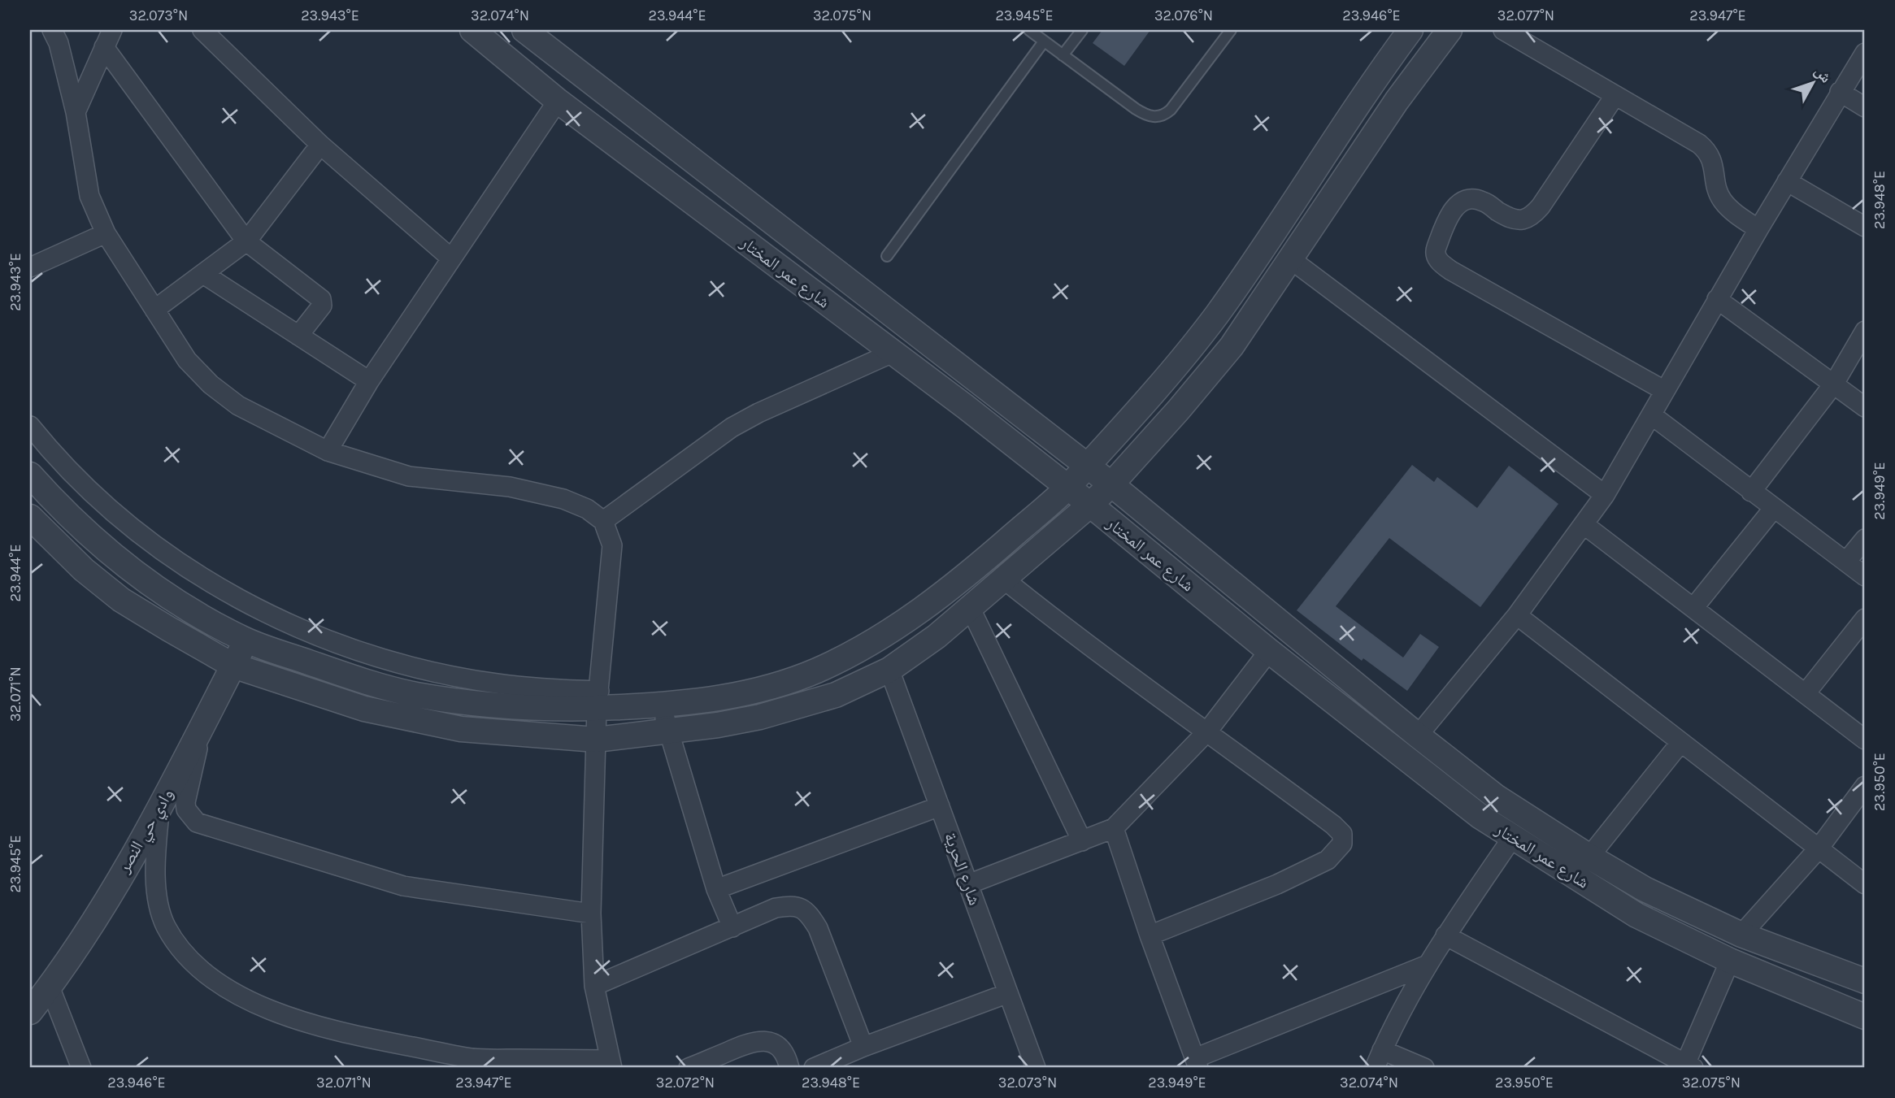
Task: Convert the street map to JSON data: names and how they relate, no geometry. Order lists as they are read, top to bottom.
{
  "streets": {
    "street": ["شارع عمر المختار", "وادي حي النصر", "شارع الحرية"]
  },
  "north": "top right",
  "coordinates": [
    "32.073°N",
    "23.943°E",
    "32.074°N",
    "23.944°E",
    "32.075°N",
    "23.945°E",
    "32.076°N",
    "23.946°E",
    "32.077°N",
    "23.947°E",
    "23.948°E",
    "23.949°E",
    "32.071°N",
    "23.950°E",
    "32.072°N"
  ]
}
